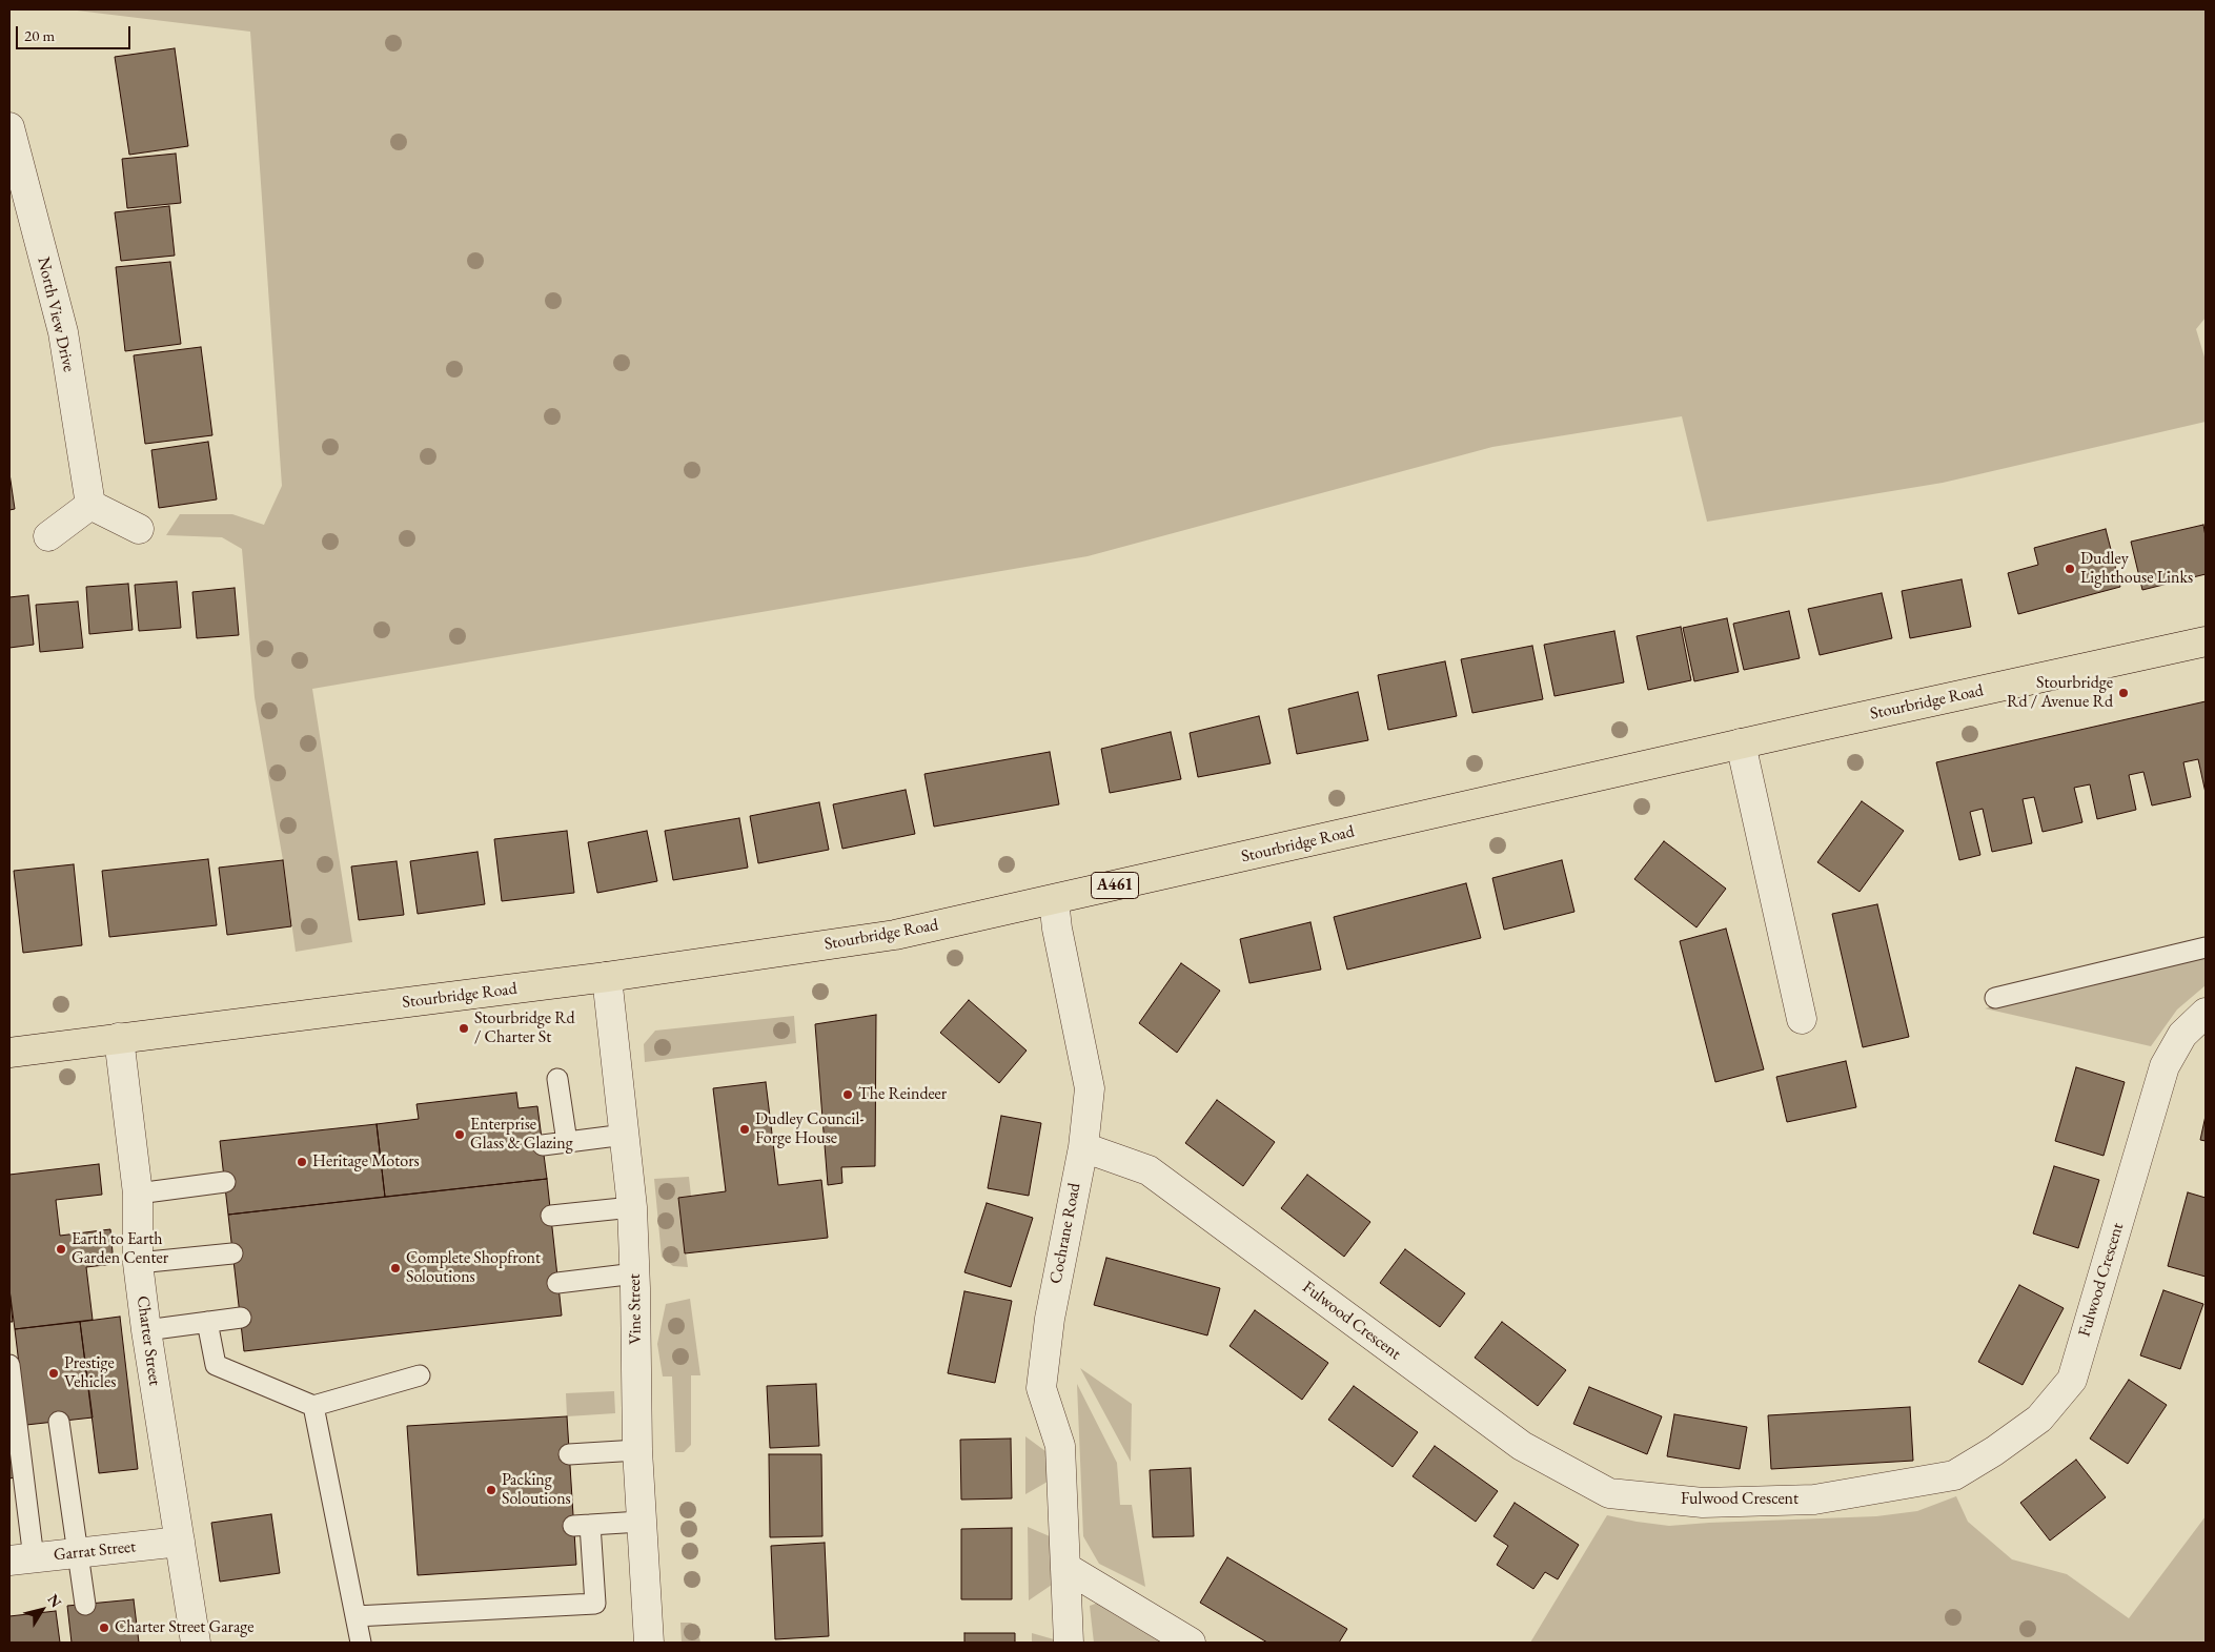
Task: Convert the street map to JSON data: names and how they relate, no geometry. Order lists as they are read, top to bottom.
{
  "streets": {
    "main road": ["Stourbridge Road", "A461"],
    "street": [
      "North View Drive",
      "Cochrane Road",
      "Fulwood Crescent",
      "Vine Street",
      "Charter Street",
      "Garrat Street"
    ]
  },
  "crossings": [
    ["Stourbridge Road", "Cochrane Road"],
    ["Stourbridge Road", "Vine Street"],
    ["Stourbridge Road", "Charter Street"],
    ["Cochrane Road", "Fulwood Crescent"],
    ["Charter Street", "Garrat Street"]
  ],
  "places": [
    "Dudley Lighthouse Links",
    "Stourbridge Rd / Avenue Rd",
    "Stourbridge Rd / Charter St",
    "The Reindeer",
    "Dudley Council- Forge House",
    "Enterprise Glass & Glazing",
    "Heritage Motors",
    "Earth to Earth Garden Center",
    "Complete Shopfront Soloutions",
    "Prestige Vehicles",
    "Packing Soloutions",
    "Charter Street Garage"
  ],
  "scale_bar": "20 m",
  "north": "top right"
}
